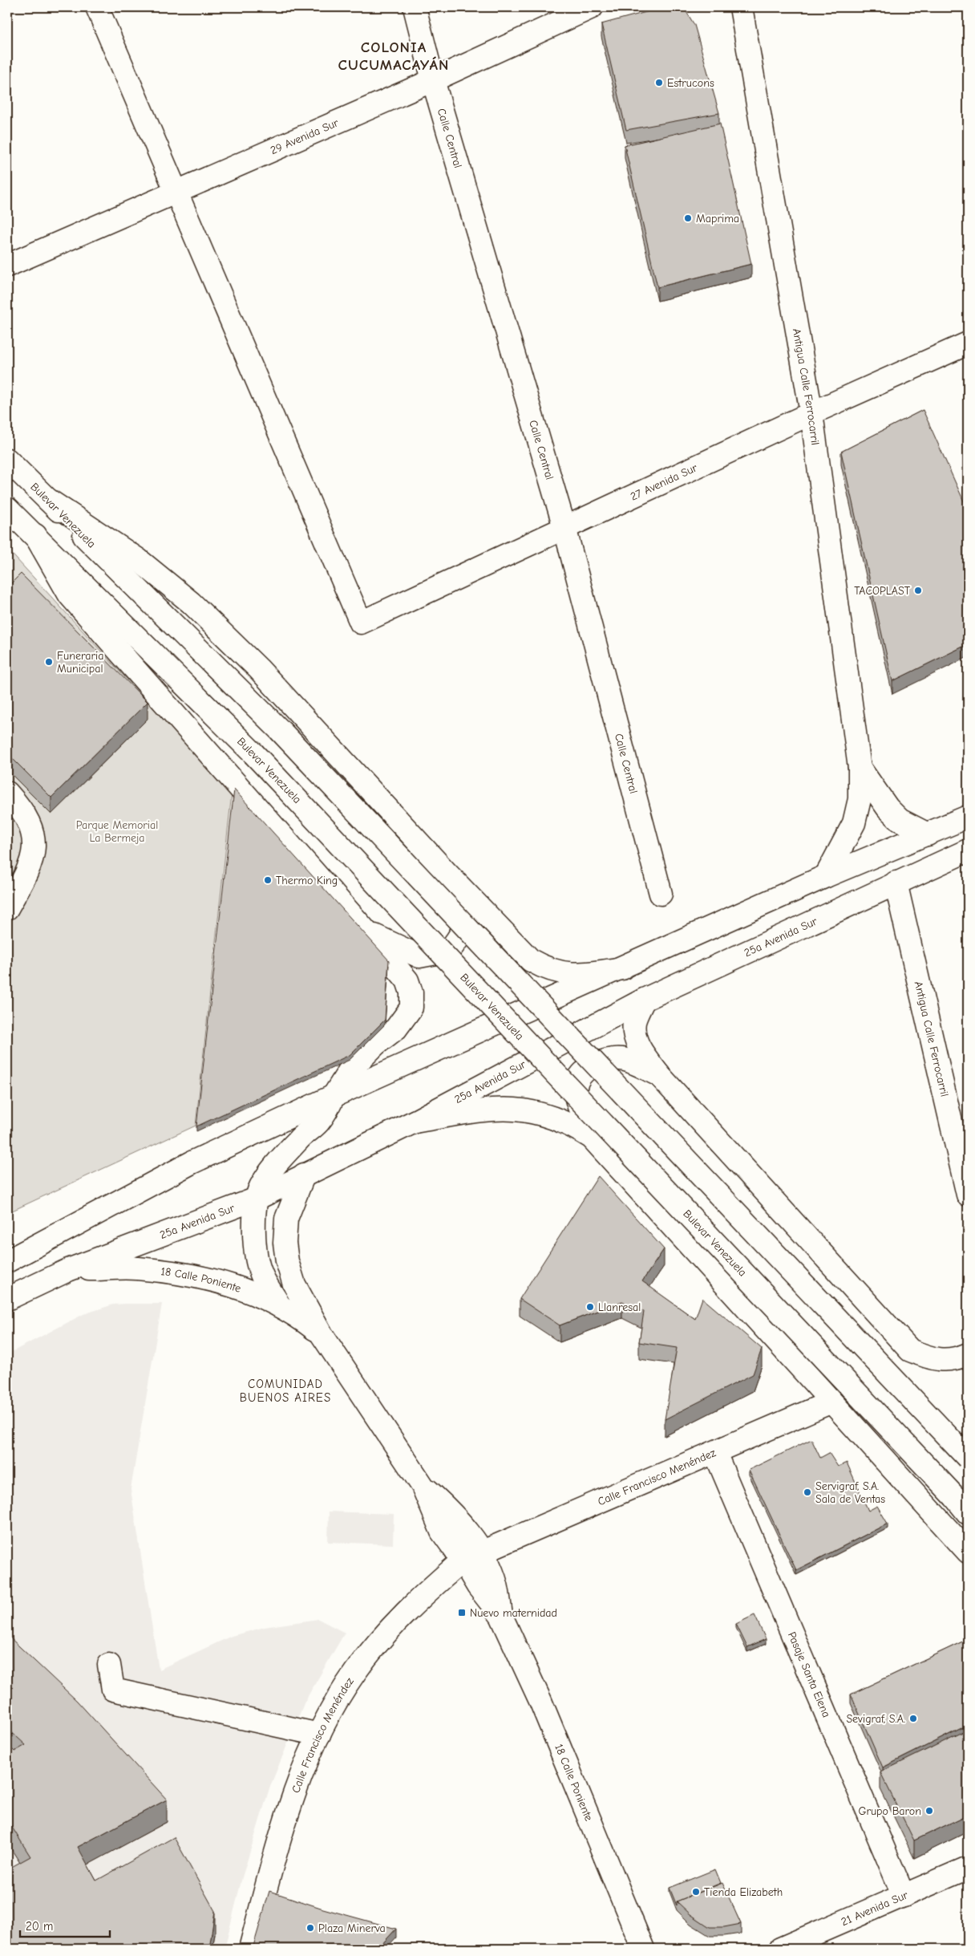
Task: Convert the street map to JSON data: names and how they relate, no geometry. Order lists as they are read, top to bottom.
{
  "streets": {
    "main road": [
      "29 Avenida Sur",
      "Calle Central",
      "Antigua Calle Ferrocarril",
      "27 Avenida Sur",
      "Bulevar Venezuela",
      "25a Avenida Sur",
      "18 Calle Poniente",
      "Calle Francisco Menéndez",
      "Pasaje Santa Elena",
      "21 Avenida Sur"
    ]
  },
  "crossings": [
    ["29 Avenida Sur", "Calle Central"],
    ["29 Avenida Sur", "27 Avenida Sur"],
    ["Calle Central", "27 Avenida Sur"],
    ["Antigua Calle Ferrocarril", "27 Avenida Sur"],
    ["Antigua Calle Ferrocarril", "25a Avenida Sur"],
    ["25a Avenida Sur", "18 Calle Poniente"],
    ["18 Calle Poniente", "Calle Francisco Menéndez"],
    ["Calle Francisco Menéndez", "Pasaje Santa Elena"],
    ["Pasaje Santa Elena", "21 Avenida Sur"]
  ],
  "districts": ["COLONIA CUCUMACAYÁN", "COMUNIDAD BUENOS AIRES"],
  "parks": ["Parque Memorial La Bermeja"],
  "places": {
    "other": [
      "Estrucons",
      "Maprima",
      "TACOPLAST",
      "Funeraria Municipal",
      "Thermo King",
      "Llanresal",
      "Servigraf, S.A. Sala de Ventas",
      "Sevigraf, S.A.",
      "Grupo Baron",
      "Tienda Elizabeth",
      "Plaza Minerva"
    ],
    "transit": ["Nuevo maternidad"]
  },
  "scale_bar": "20 m"
}
